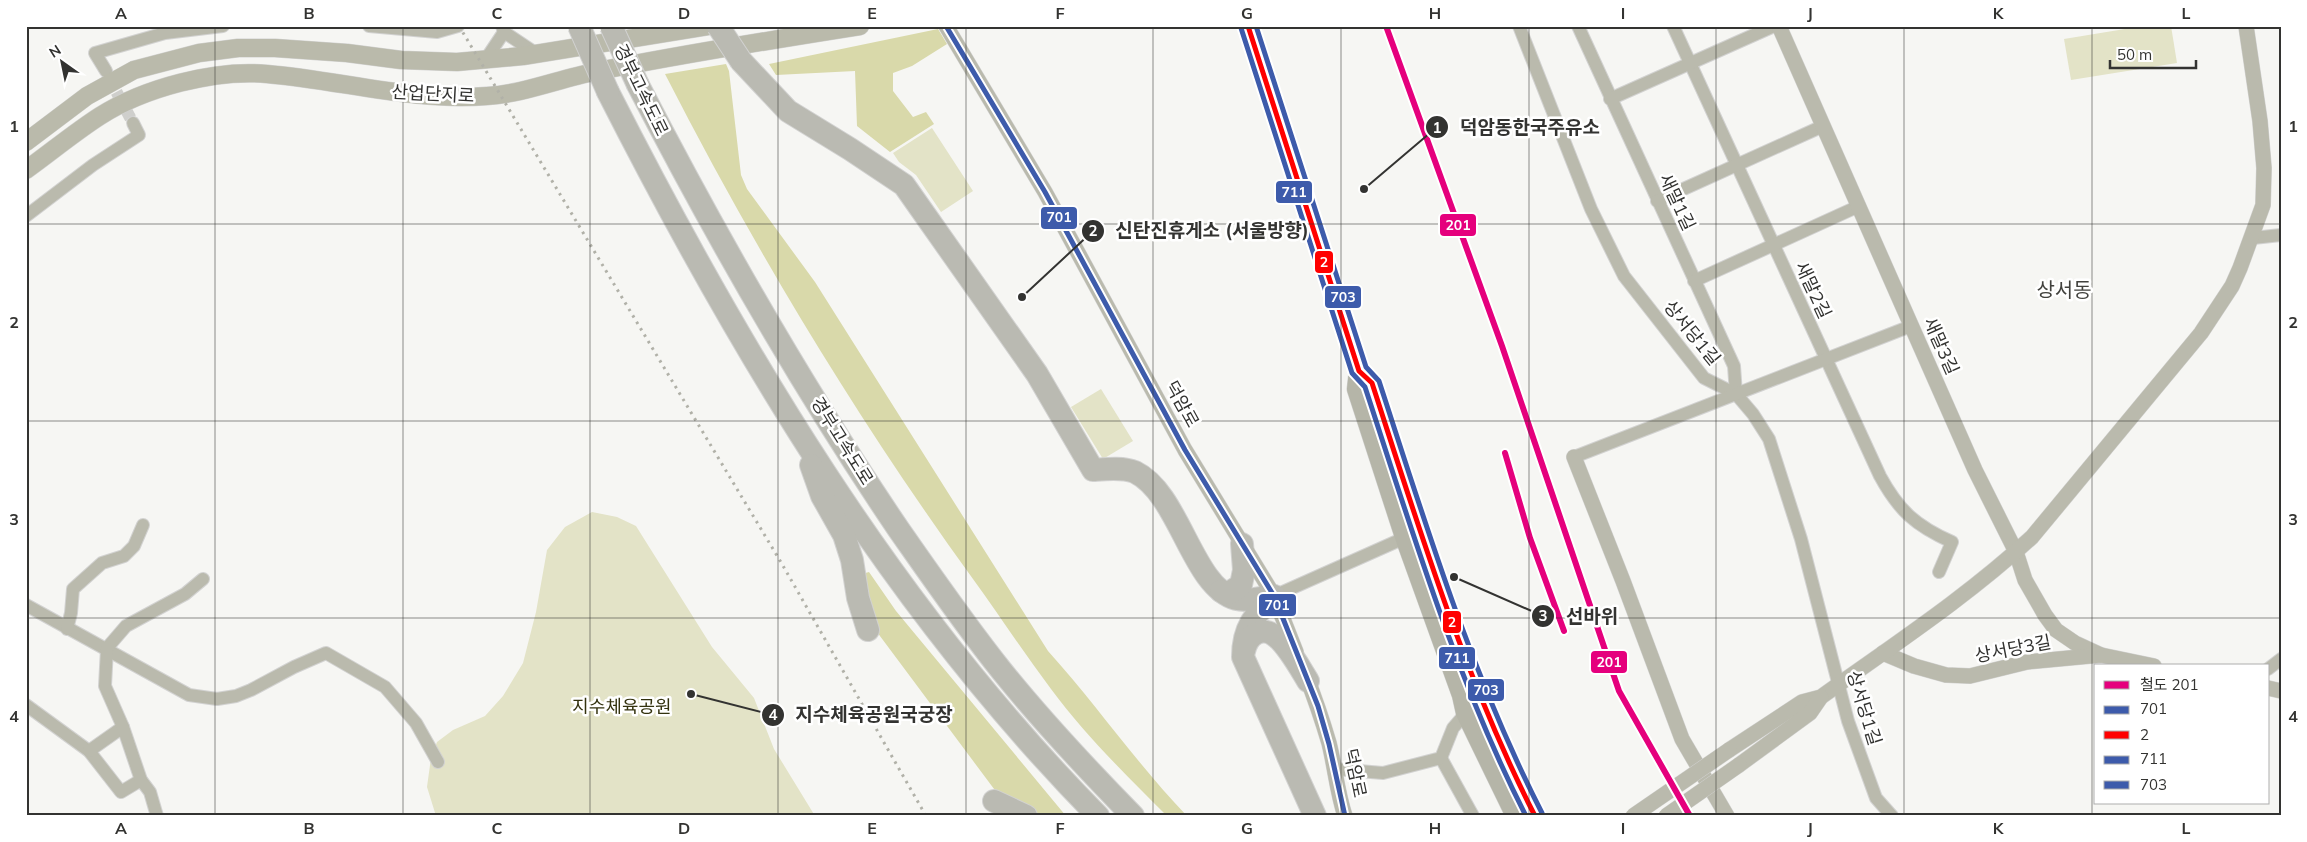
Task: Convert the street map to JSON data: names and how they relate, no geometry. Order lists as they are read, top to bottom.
{
  "streets": {
    "highway": ["경부고속도로"],
    "main road": ["산업단지로"],
    "street": [
      "새말1길",
      "새말2길",
      "상서당1길",
      "새말3길",
      "덕암로",
      "상서당3길"
    ]
  },
  "crossings": [
    ["새말1길", "상서당1길"],
    ["새말3길", "상서당3길"]
  ],
  "districts": ["상서동"],
  "parks": ["지수체육공원"],
  "places": [
    "덕암동한국주유소",
    "신탄진휴게소 (서울방향)",
    "선바위",
    "지수체육공원국궁장"
  ],
  "lines": [
    "rail line 201",
    "transit line 701",
    "transit line 2",
    "transit line 703",
    "transit line 711"
  ],
  "legend": [
    "철도 201",
    "701",
    "2",
    "711",
    "703"
  ],
  "scale_bar": "50 m",
  "north": "top left",
  "grid": {
    "columns": [
      "A",
      "B",
      "C",
      "D",
      "E",
      "F",
      "G",
      "H",
      "I",
      "J",
      "K",
      "L"
    ],
    "rows": [
      "1",
      "2",
      "3",
      "4"
    ]
  }
}
